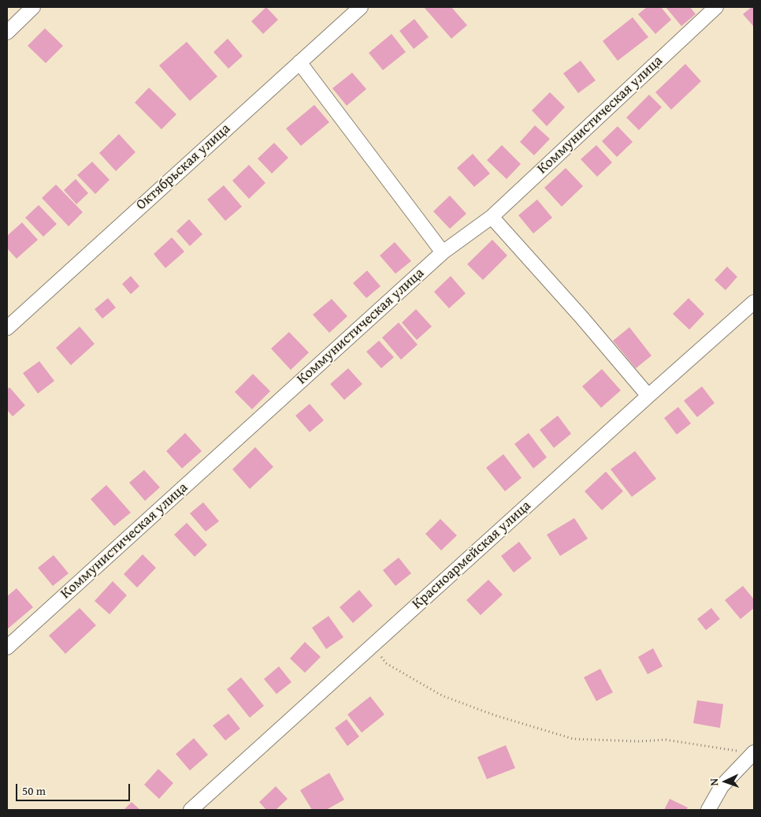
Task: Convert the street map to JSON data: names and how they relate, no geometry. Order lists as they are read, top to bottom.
{
  "streets": {
    "street": ["Коммунистическая улица", "Октябрьская улица", "Красноармейская улица"]
  },
  "scale_bar": "50 m",
  "north": "left"
}
